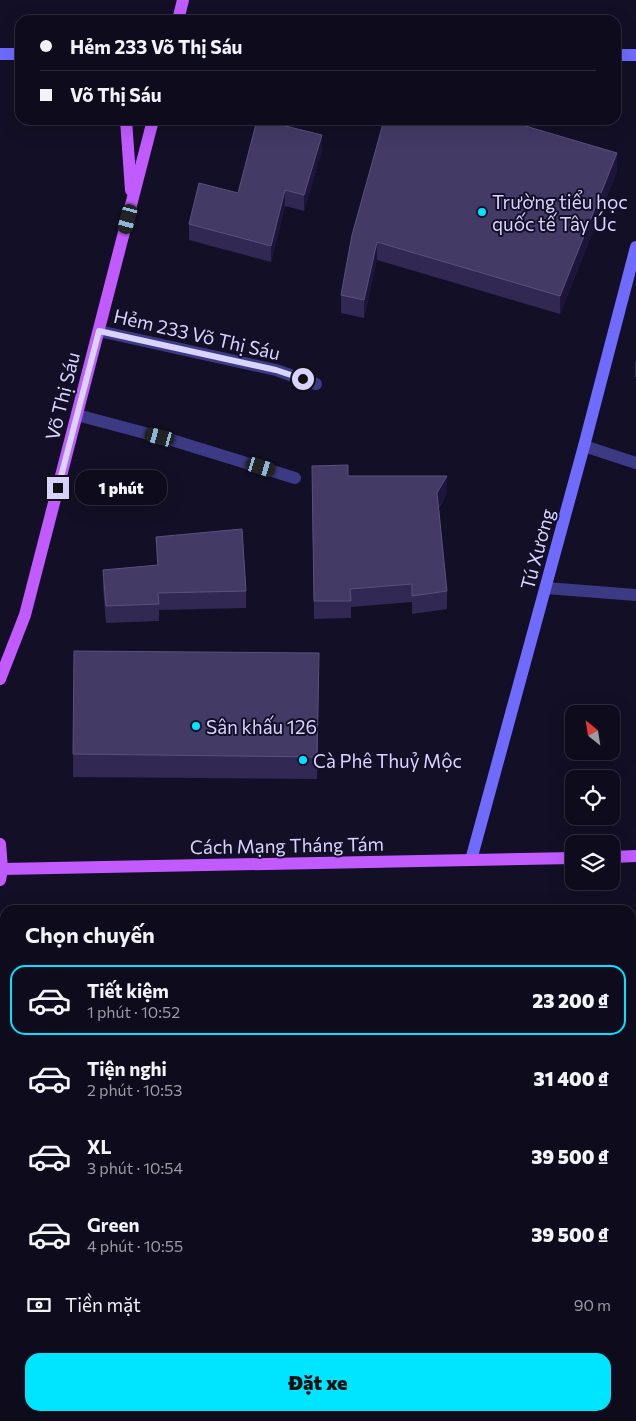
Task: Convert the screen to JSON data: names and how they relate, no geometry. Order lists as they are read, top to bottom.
{
  "streets": {
    "main road": ["Võ Thị Sáu", "Cách Mạng Tháng Tám"],
    "street": ["Hẻm 233 Võ Thị Sáu", "Tú Xương"]
  },
  "crossings": [
    ["Hẻm 233 Võ Thị Sáu", "Võ Thị Sáu"],
    ["Tú Xương", "Cách Mạng Tháng Tám"]
  ],
  "places": ["Trường tiểu học quốc tế Tây Úc", "Sân khấu 126", "Cà Phê Thuỷ Mộc"],
  "north": "top left",
  "page": {
    "banner": ["Hẻm 233 Võ Thị Sáu", "Võ Thị Sáu"],
    "bubble": "1 phút",
    "heading": "Chọn chuyến",
    "list": [
      {
        "name": "Tiết kiệm",
        "note": "1 phút · 10:52",
        "value": "23 200 ₫"
      },
      {
        "name": "Tiện nghi",
        "note": "2 phút · 10:53",
        "value": "31 400 ₫"
      },
      {
        "name": "XL",
        "note": "3 phút · 10:54",
        "value": "39 500 ₫"
      },
      {
        "name": "Green",
        "note": "4 phút · 10:55",
        "value": "39 500 ₫"
      }
    ],
    "pay": ["Tiền mặt", "90 m"],
    "buttons": "Đặt xe"
  }
}
